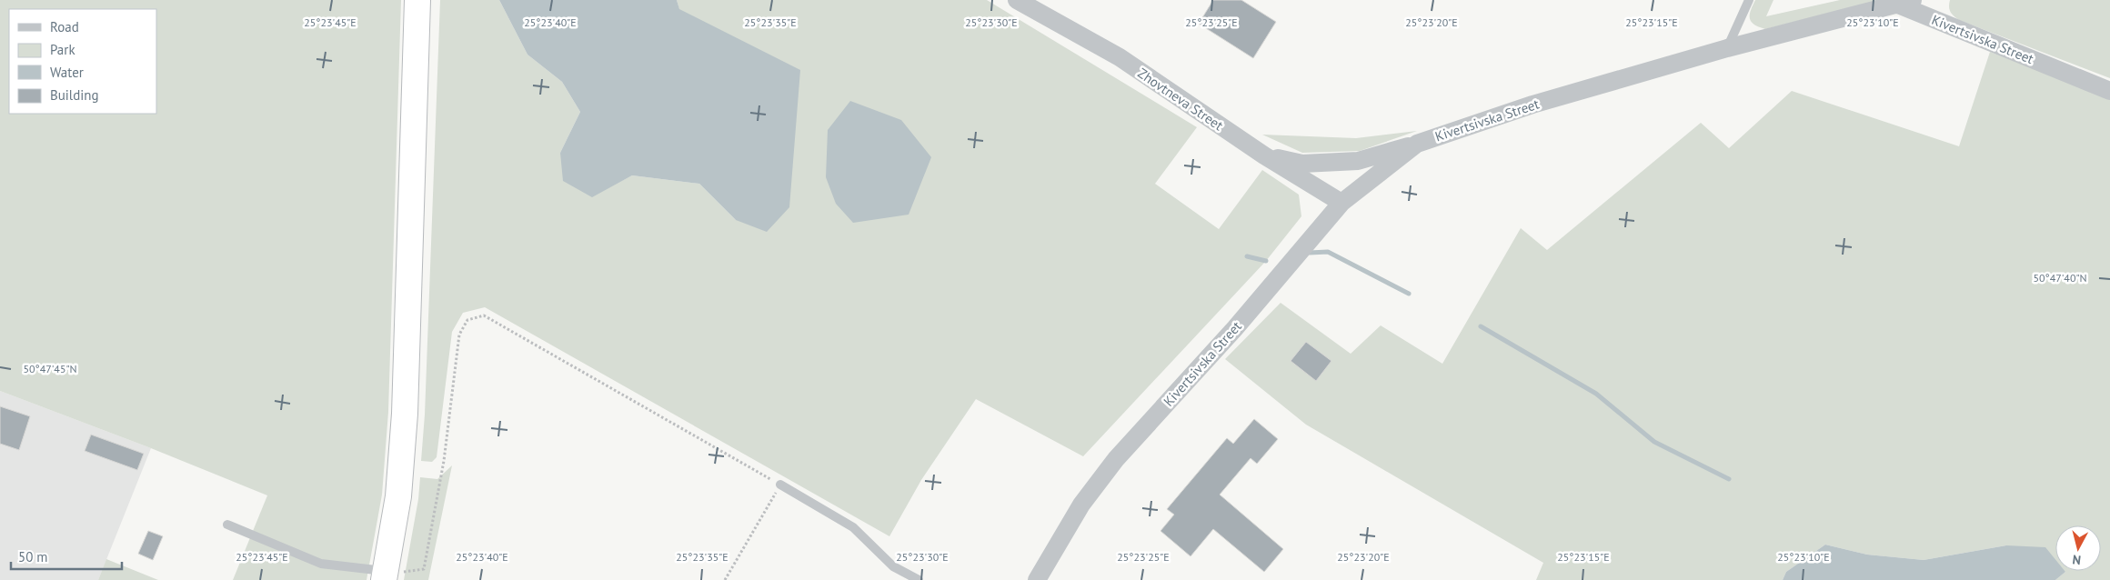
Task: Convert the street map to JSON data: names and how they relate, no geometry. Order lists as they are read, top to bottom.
{
  "streets": {
    "street": ["Kivertsivska Street", "Zhovtneva Street"]
  },
  "crossings": [
    ["Kivertsivska Street", "Zhovtneva Street"]
  ],
  "legend": [
    "Road",
    "Park",
    "Water",
    "Building"
  ],
  "scale_bar": "50 m",
  "north": "bottom",
  "coordinates": [
    "25°23'45\"E",
    "25°23'40\"E",
    "25°23'35\"E",
    "25°23'30\"E",
    "25°23'25\"E",
    "25°23'20\"E",
    "25°23'15\"E",
    "25°23'10\"E",
    "50°47'40\"N",
    "50°47'45\"N"
  ]
}
